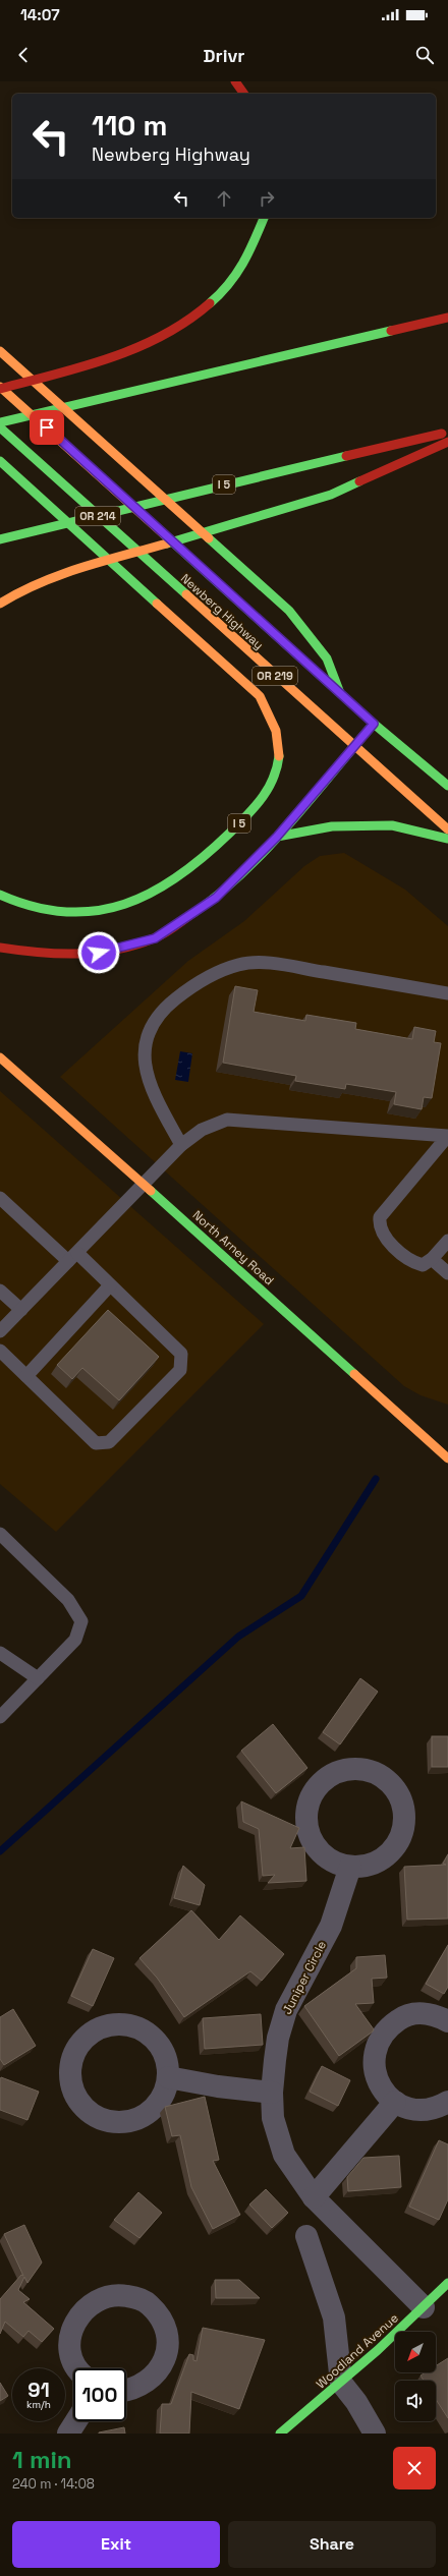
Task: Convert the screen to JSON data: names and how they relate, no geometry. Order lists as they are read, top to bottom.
{
  "streets": {
    "main road": [
      "I 5",
      "OR 214",
      "Newberg Highway",
      "OR 219",
      "North Arney Road",
      "Woodland Avenue"
    ],
    "street": ["Juniper Circle"]
  },
  "crossings": [
    ["Juniper Circle", "Woodland Avenue"]
  ],
  "north": "bottom left",
  "page": {
    "status": "14:07",
    "header": "Drivr",
    "turn": ["110 m", "Newberg Highway"],
    "speed": "91 km/h",
    "limit": "100",
    "heading": ["1 min", "240 m · 14:08"],
    "buttons": ["Exit", "Share"]
  }
}
